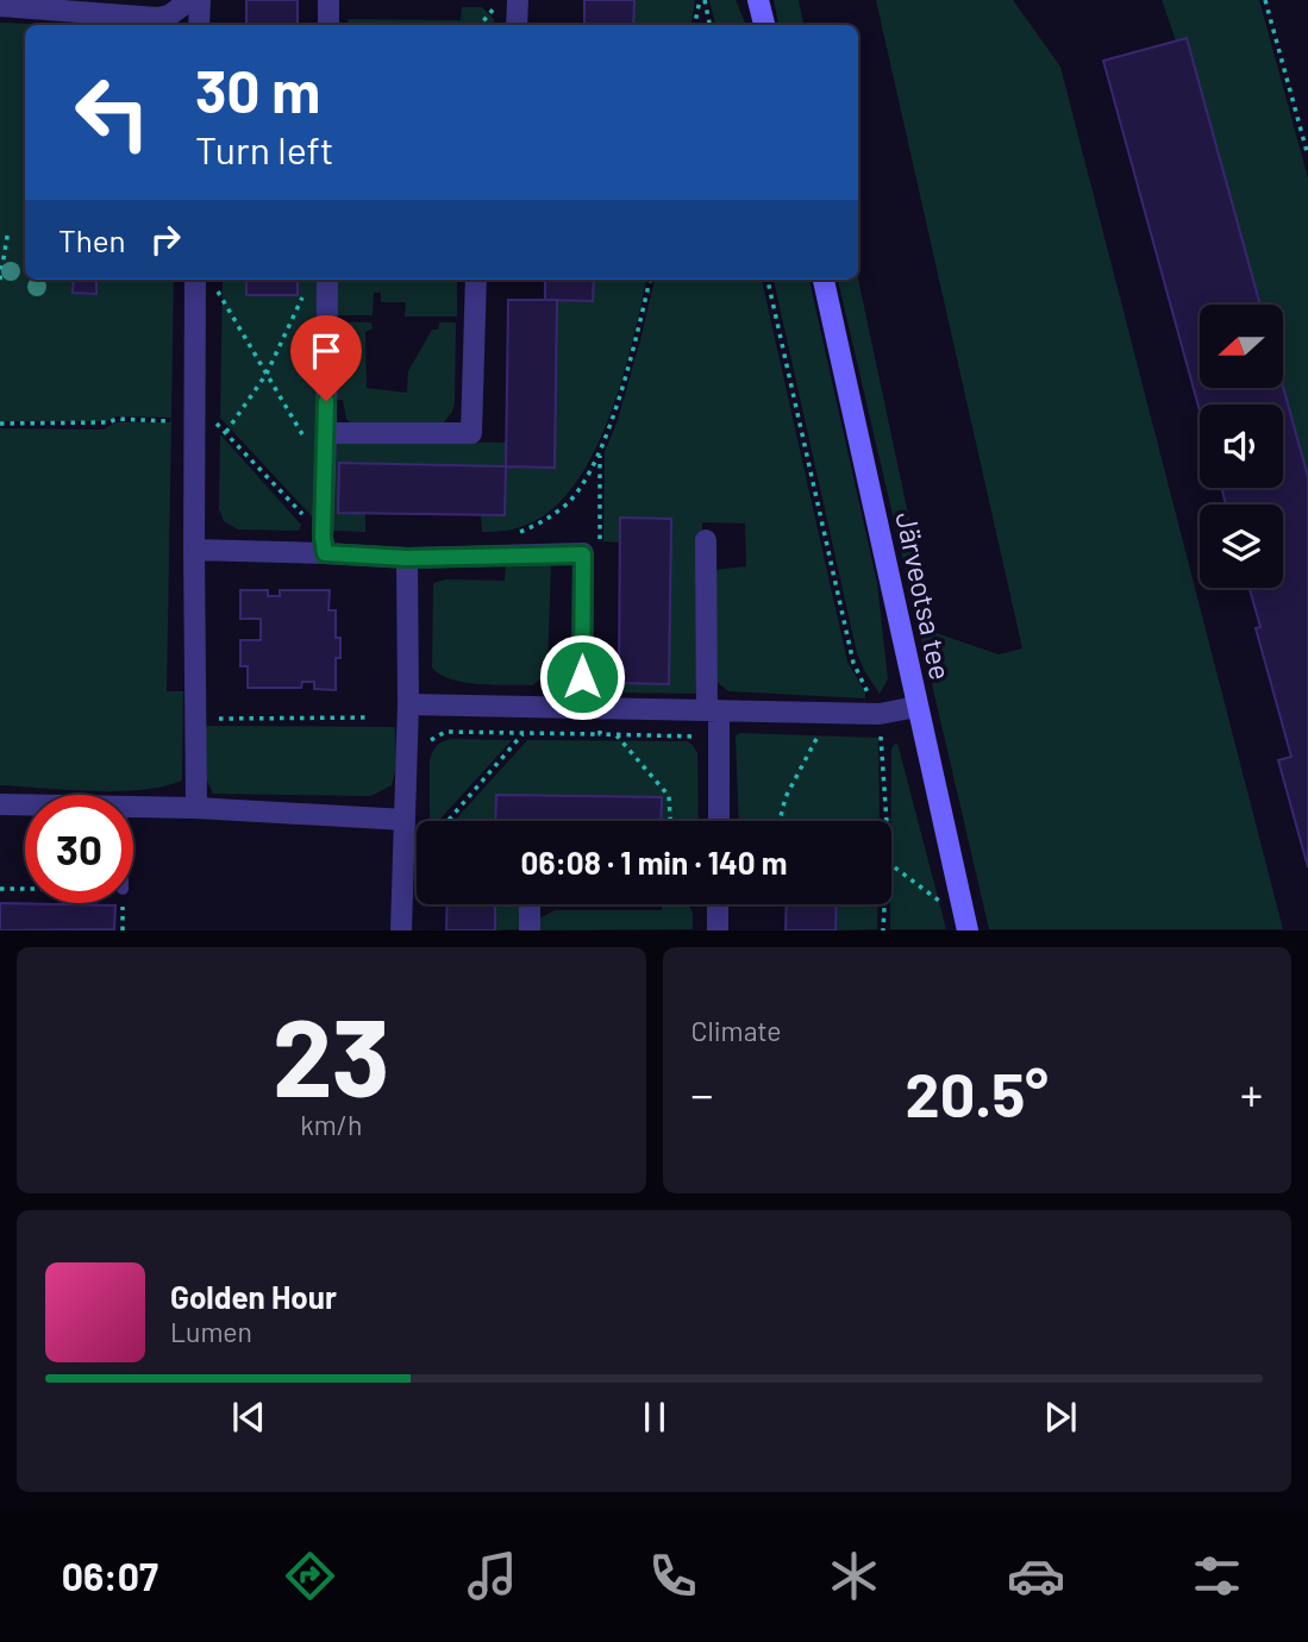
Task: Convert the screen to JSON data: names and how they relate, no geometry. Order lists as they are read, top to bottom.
{
  "streets": {
    "main road": ["Järveotsa tee"]
  },
  "north": "left",
  "page": {
    "turn": ["30 m", "Turn left"],
    "then": "Then",
    "limit": "30",
    "trip": "06:08 · 1 min · 140 m",
    "tile": [
      ["23", "km/h"],
      "Climate"
    ],
    "heat": ["−", "20.5°", "+"],
    "song": ["Golden Hour", "Lumen"],
    "tabs": "06:07"
  }
}
